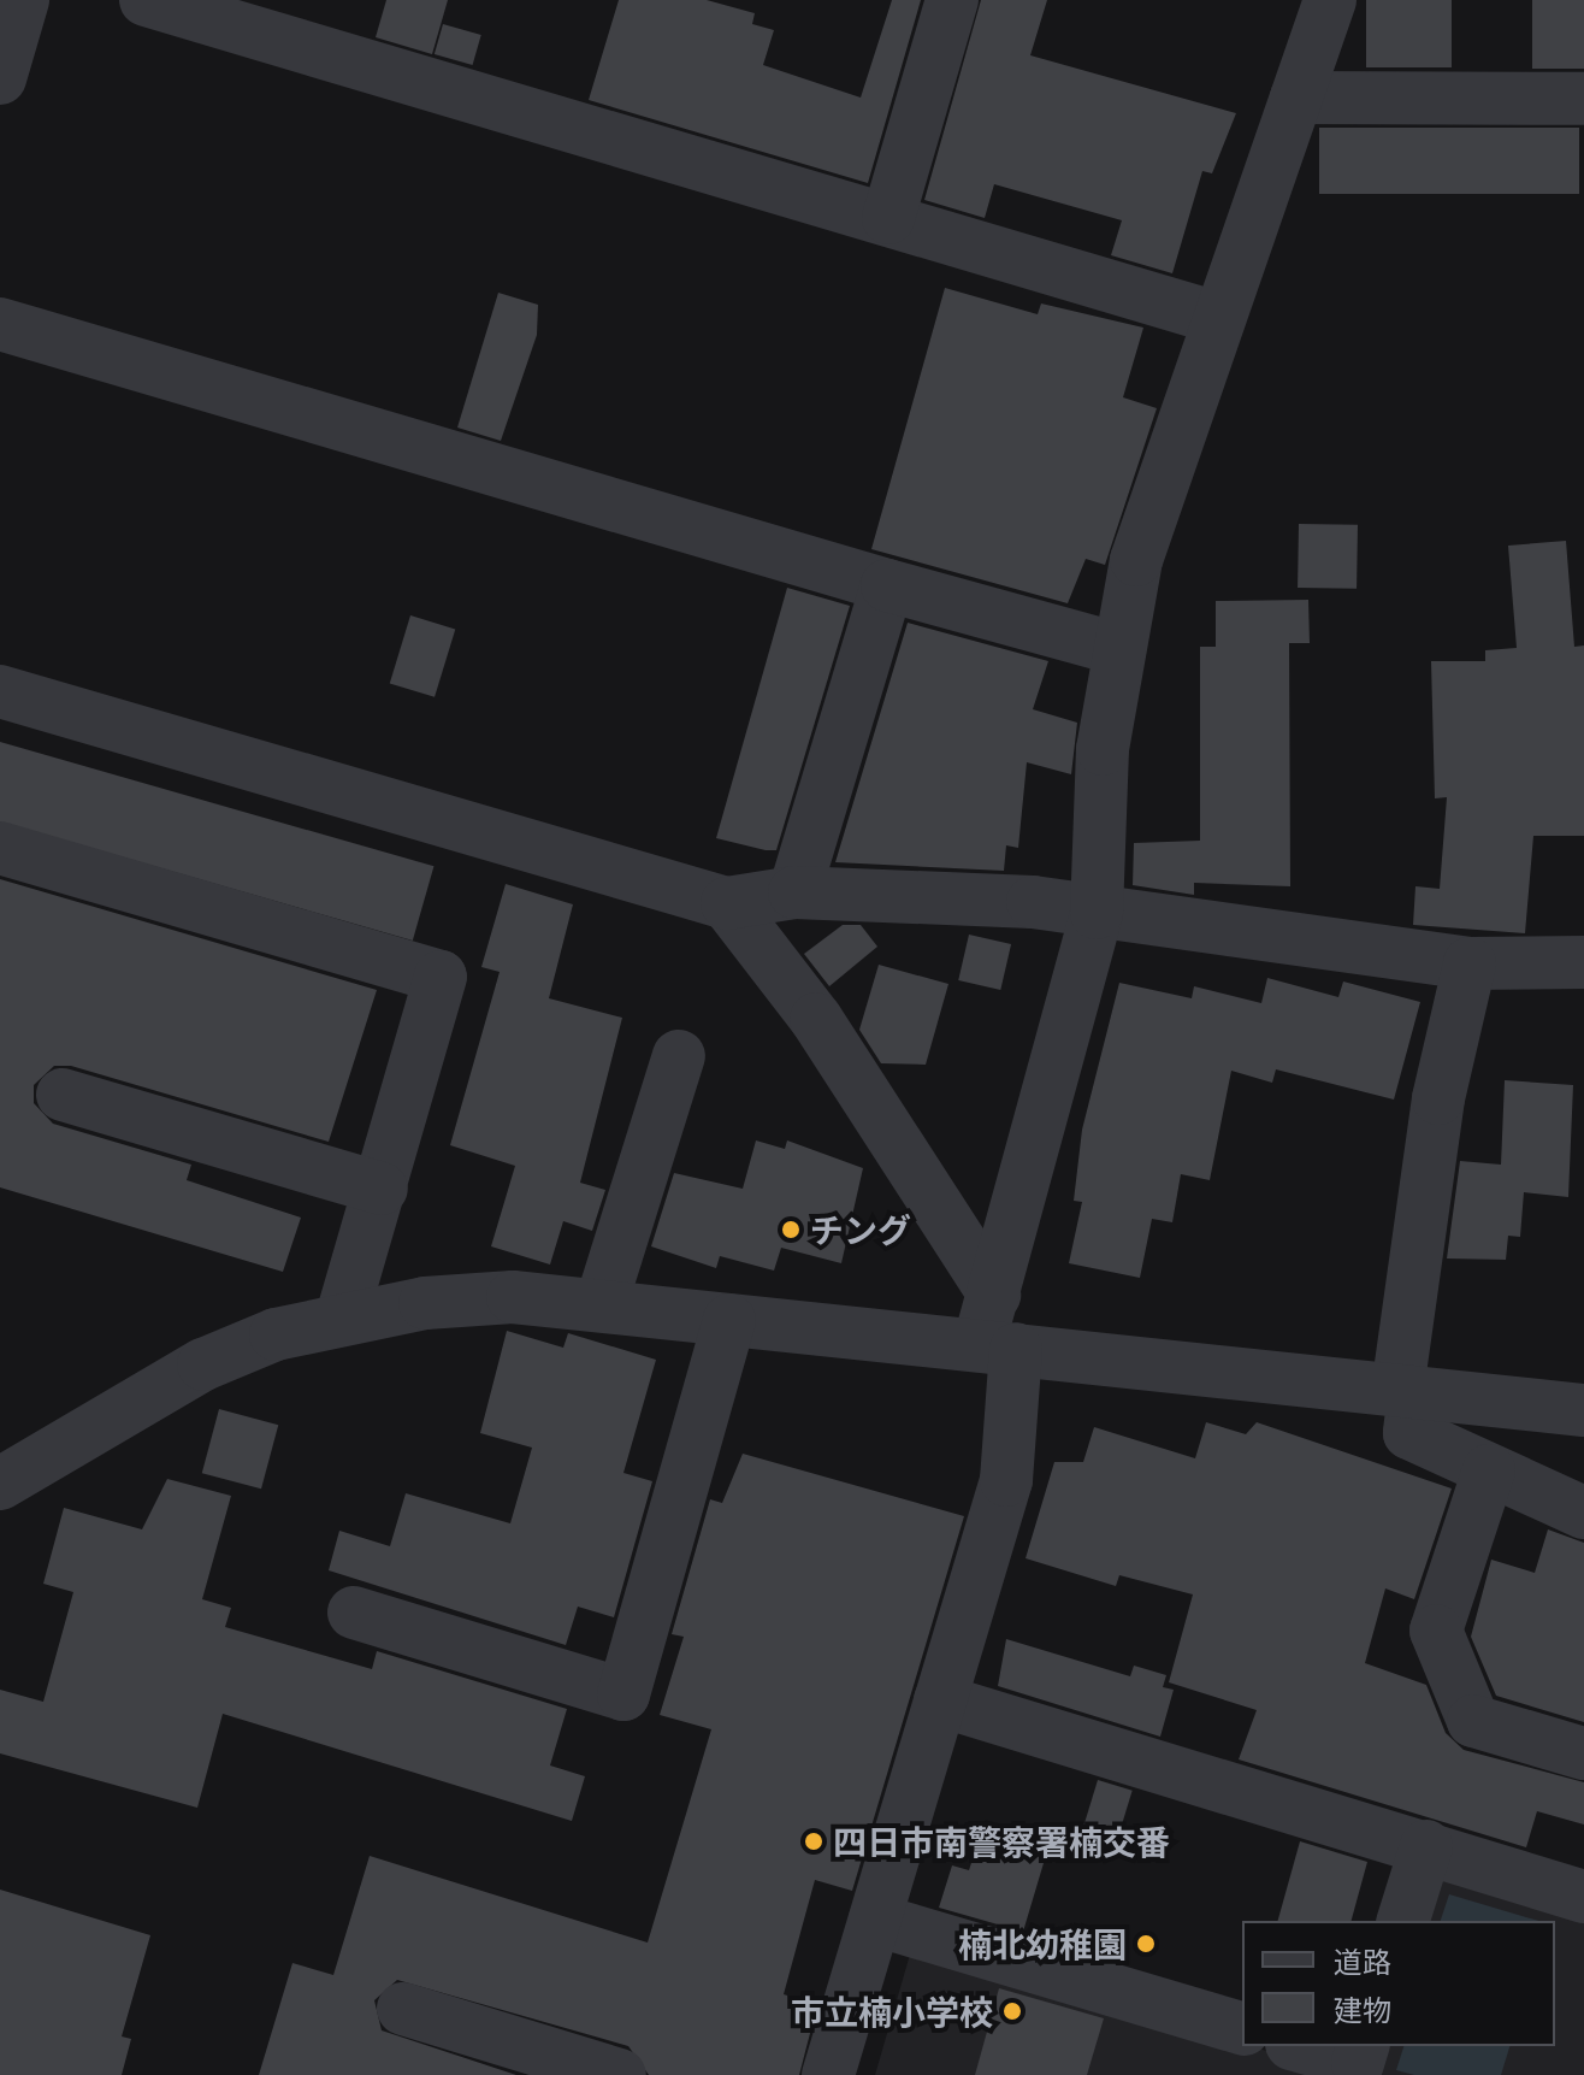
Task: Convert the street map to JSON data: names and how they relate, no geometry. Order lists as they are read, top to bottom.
{
  "places": [
    "チング",
    "四日市南警察署楠交番",
    "楠北幼稚園",
    "市立楠小学校"
  ],
  "legend": ["道路", "建物"]
}
